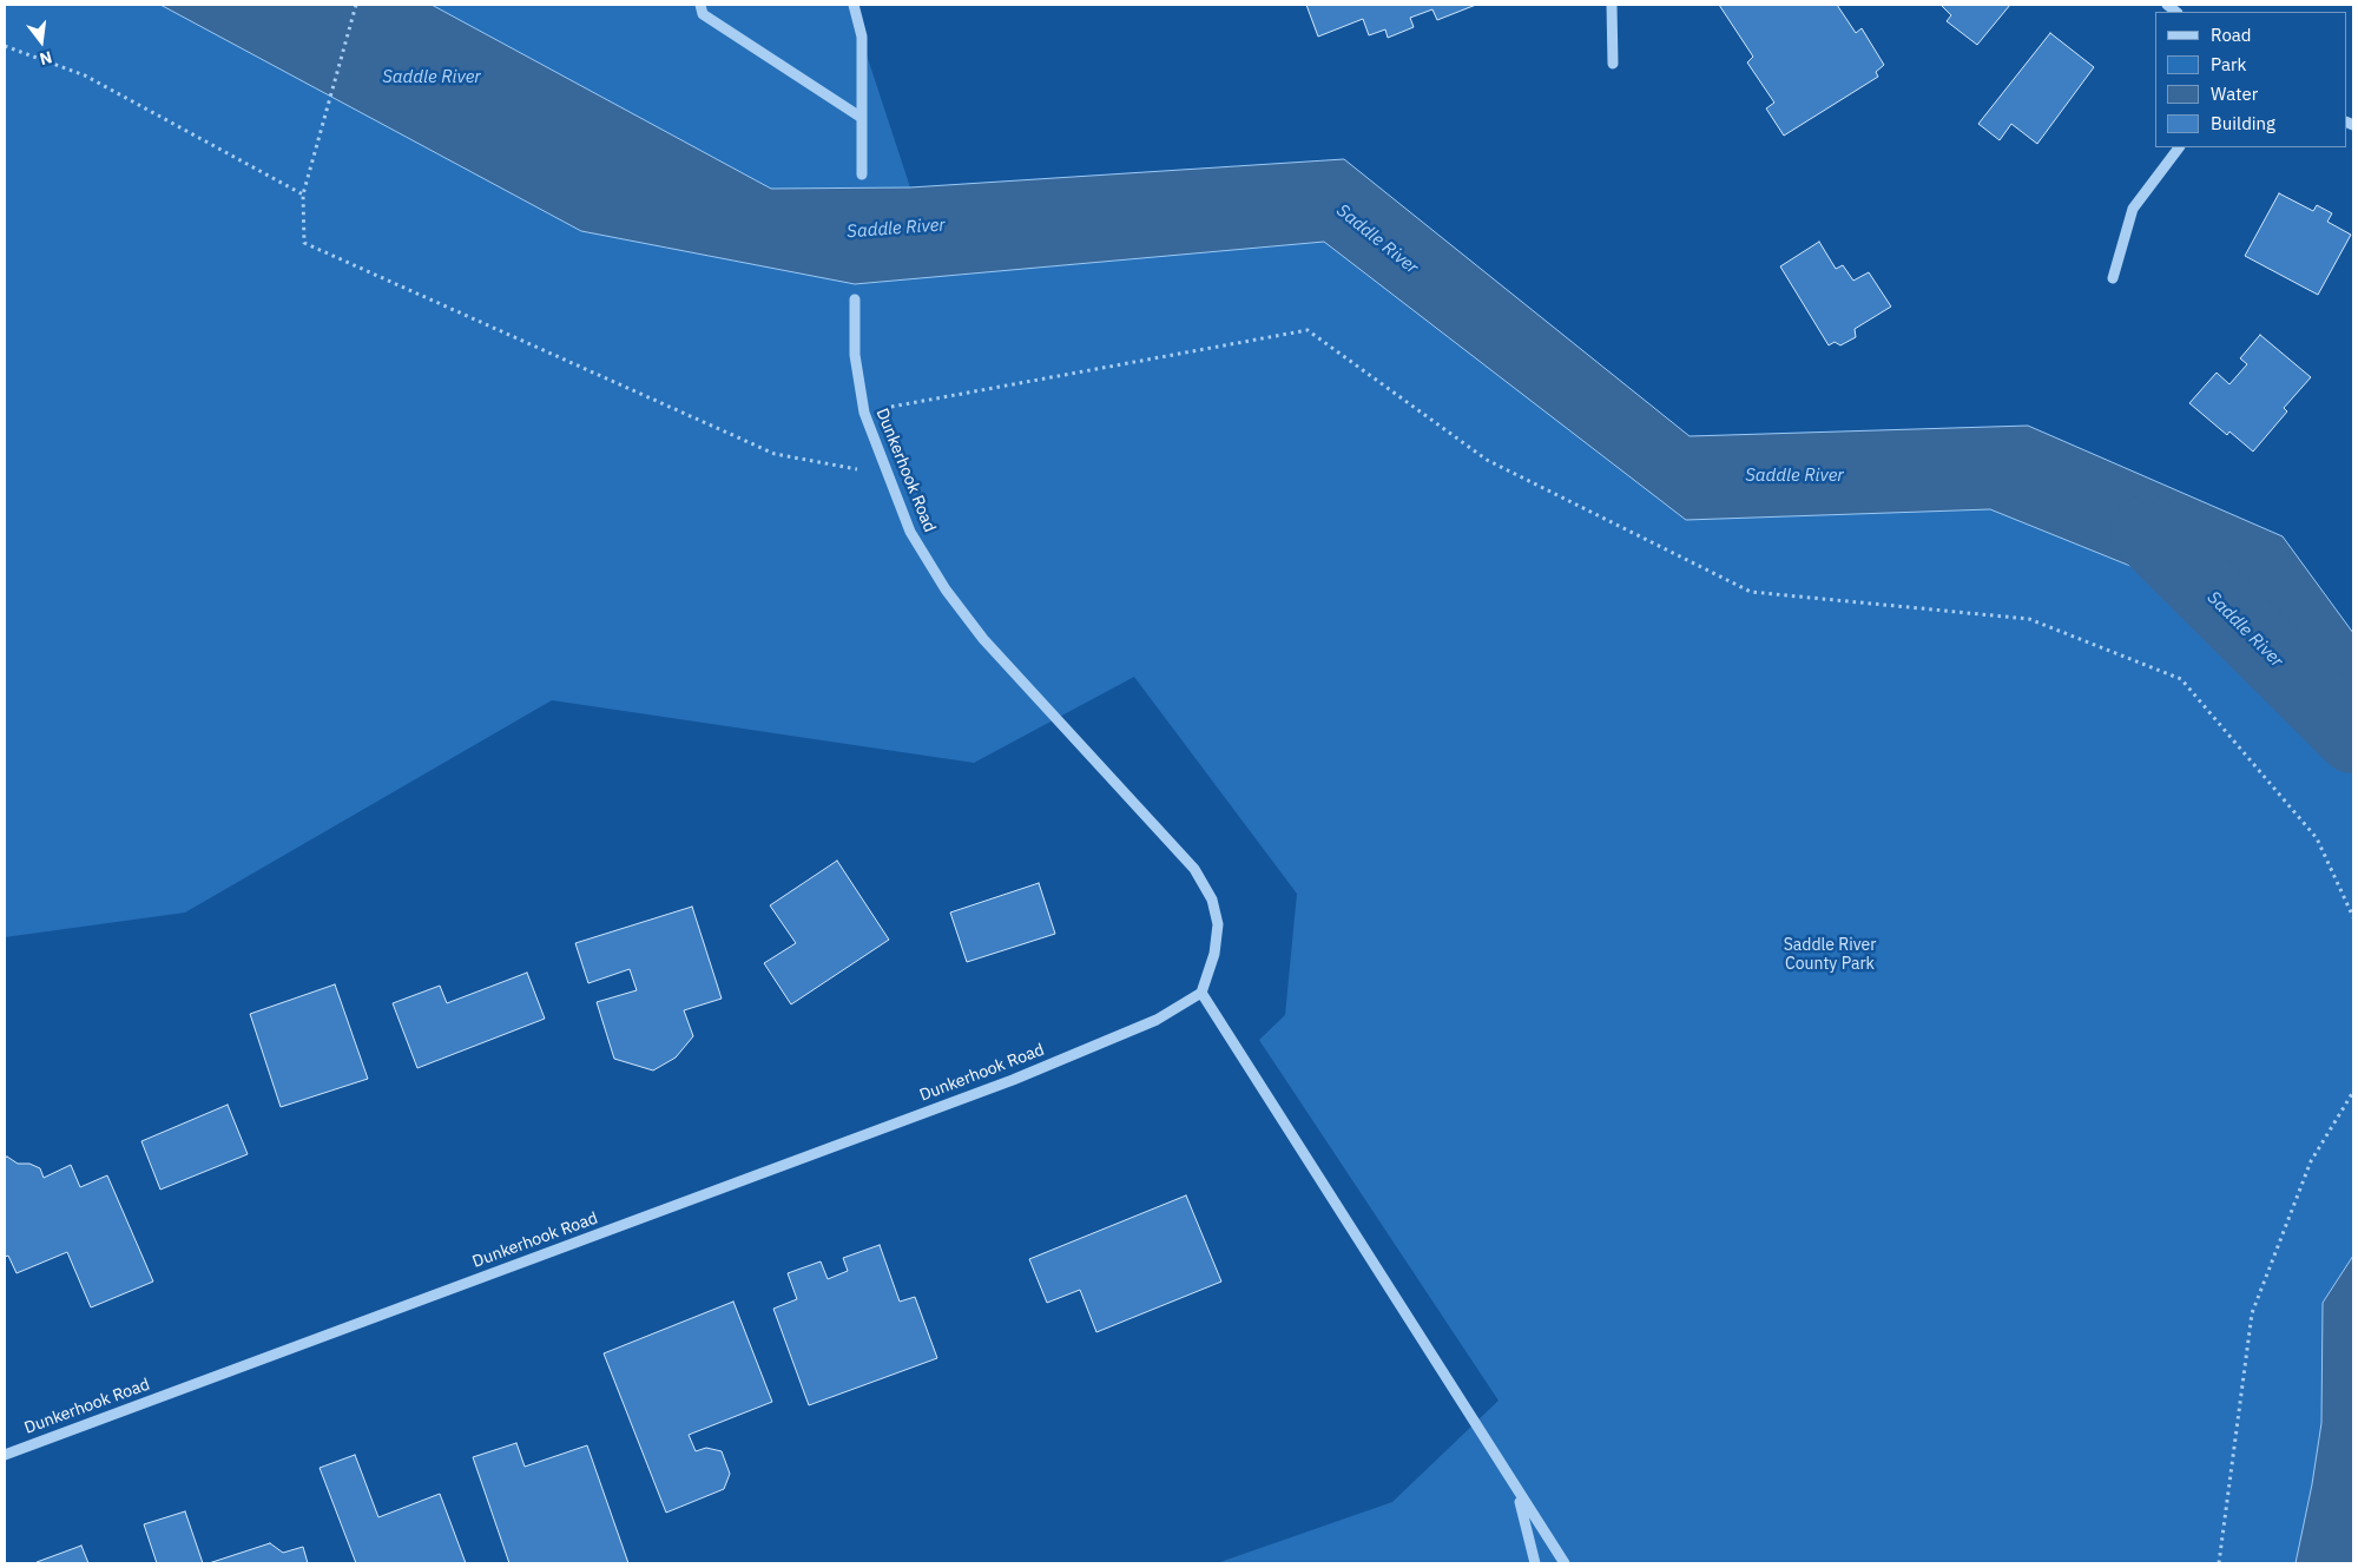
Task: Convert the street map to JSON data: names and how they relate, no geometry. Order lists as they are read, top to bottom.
{
  "streets": {
    "street": ["Dunkerhook Road"]
  },
  "water": ["Saddle River"],
  "parks": ["Saddle River County Park"],
  "legend": [
    "Road",
    "Park",
    "Water",
    "Building"
  ],
  "north": "bottom"
}
